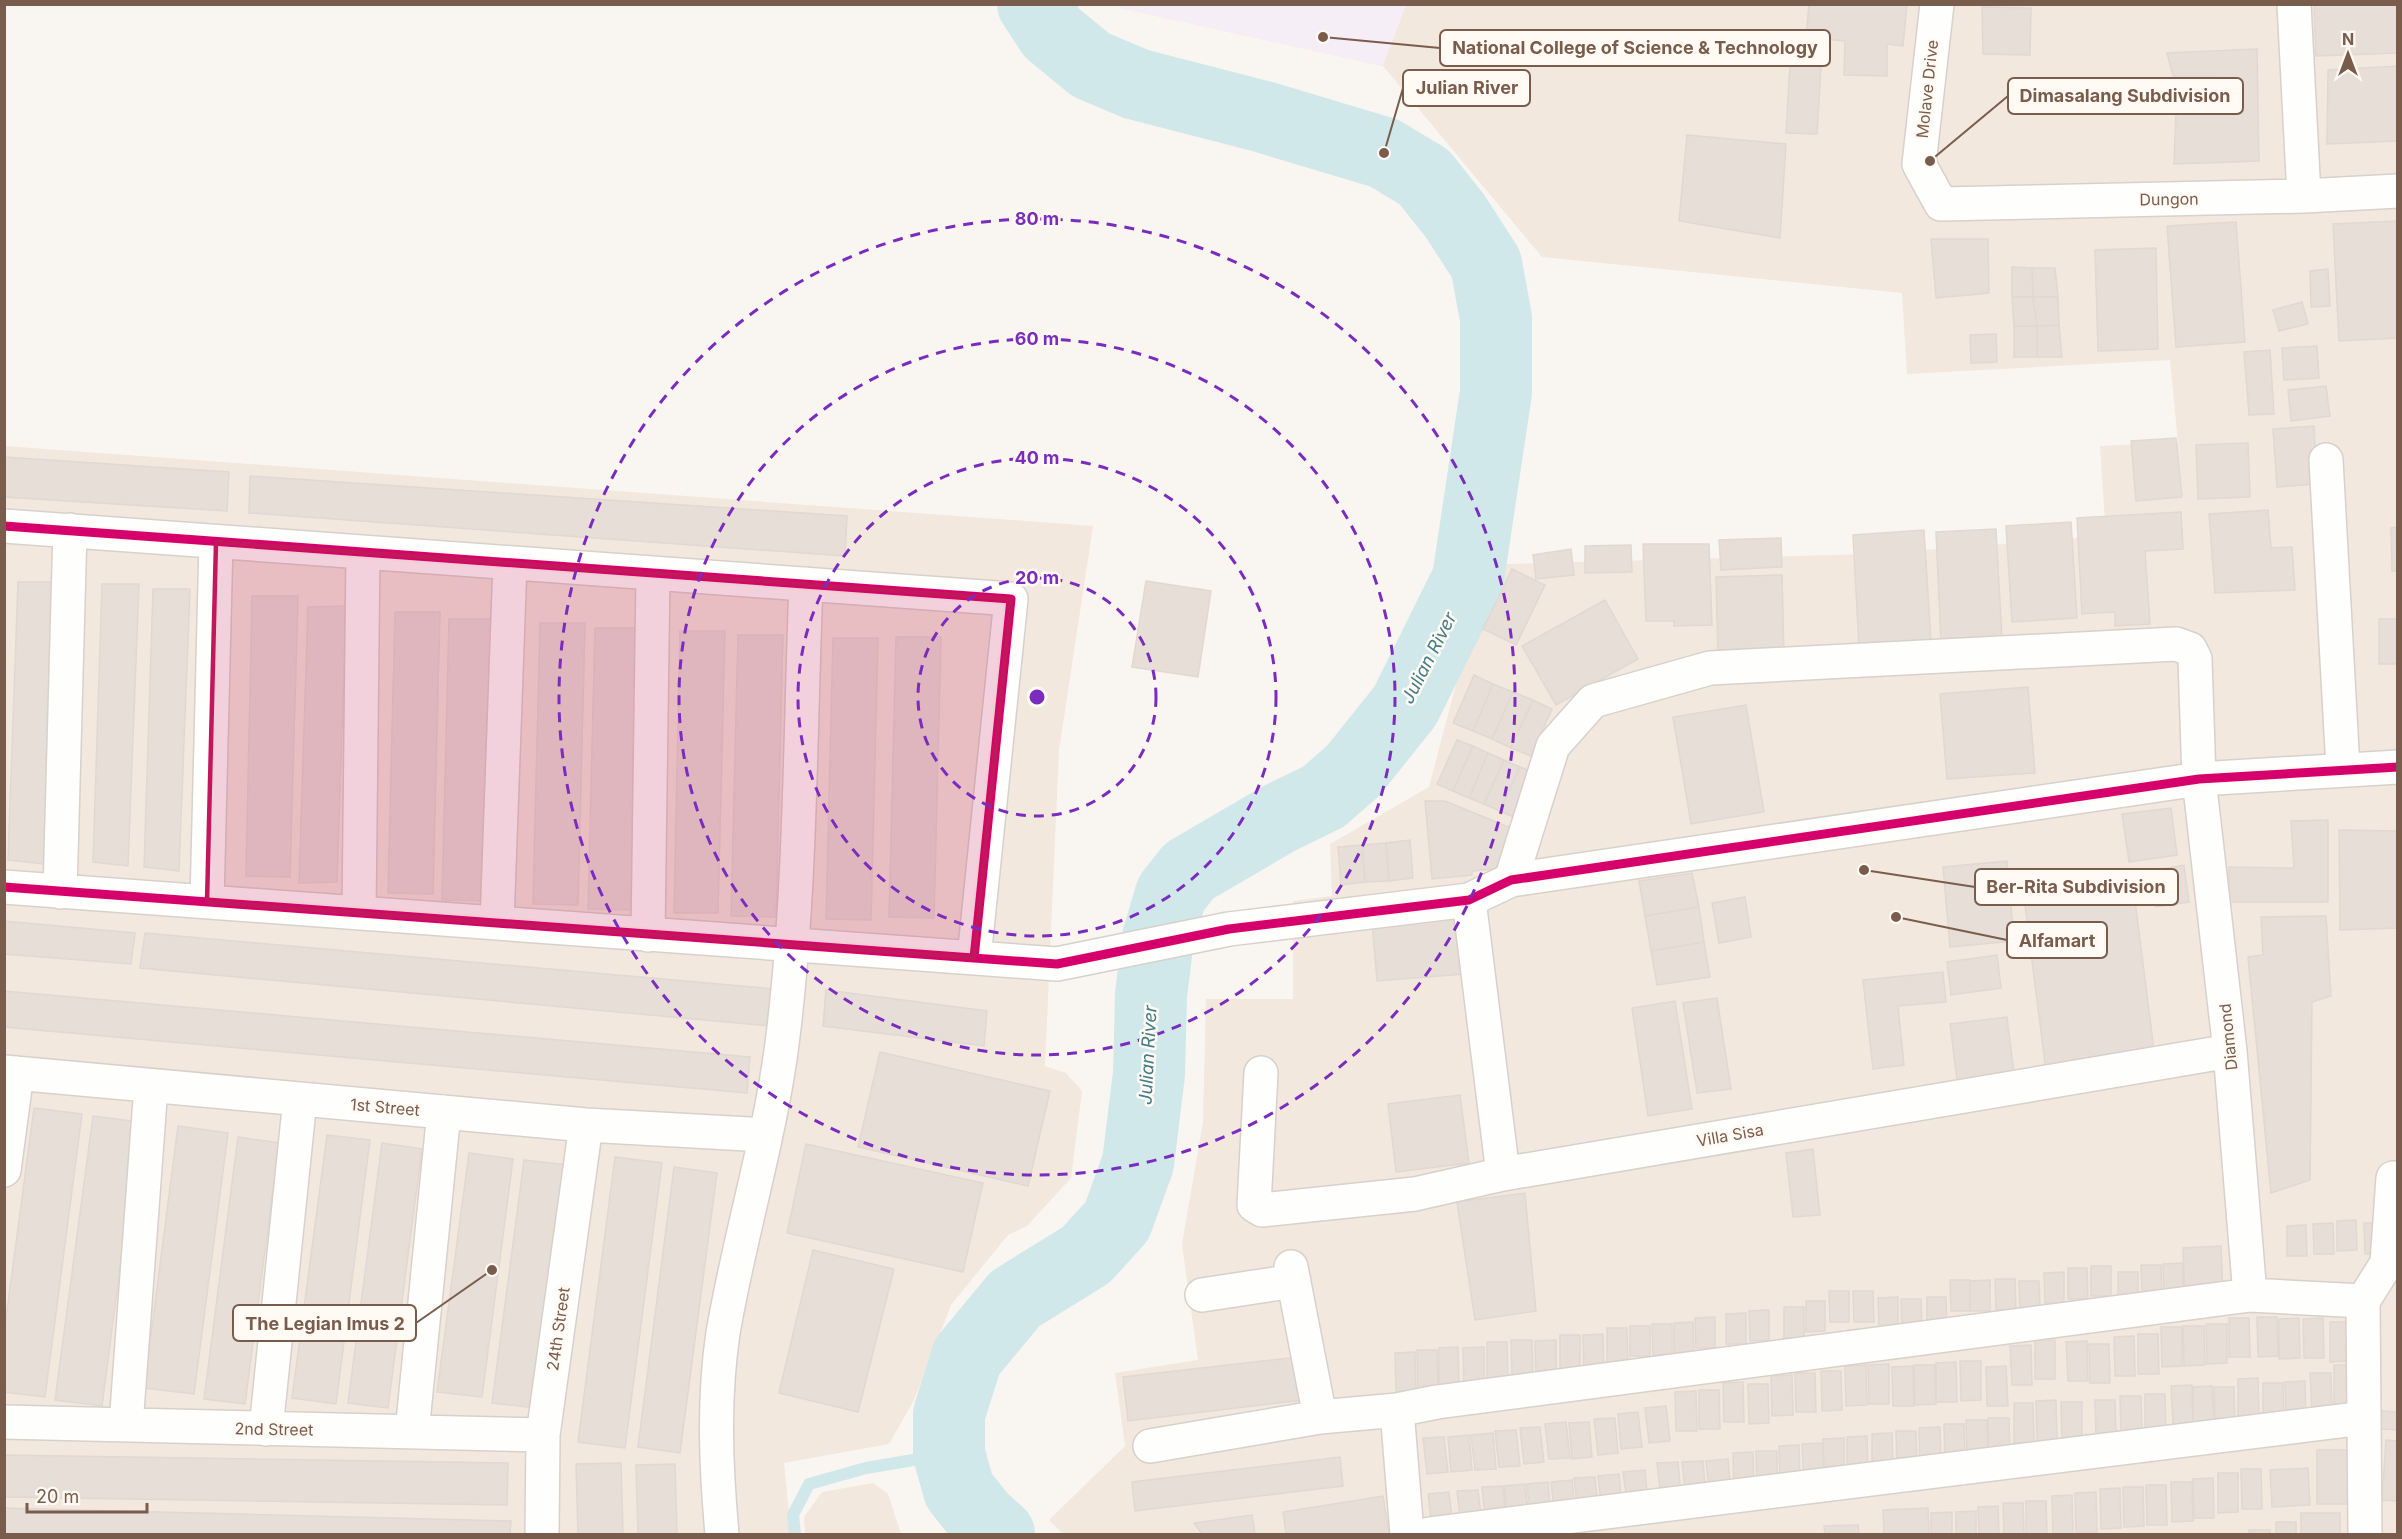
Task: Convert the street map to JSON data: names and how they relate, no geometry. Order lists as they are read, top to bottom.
{
  "streets": {
    "street": [
      "Molave Drive",
      "Dungon",
      "Diamond",
      "1st Street",
      "Villa Sisa",
      "24th Street",
      "2nd Street"
    ]
  },
  "crossings": [
    ["Molave Drive", "Dungon"],
    ["Diamond", "Villa Sisa"],
    ["1st Street", "24th Street"],
    ["24th Street", "2nd Street"]
  ],
  "water": ["Julian River"],
  "places": [
    "National College of Science & Technology",
    "Julian River",
    "Dimasalang Subdivision",
    "Ber-Rita Subdivision",
    "Alfamart",
    "The Legian Imus 2"
  ],
  "scale_bar": "20 m",
  "north": "top",
  "rings": [
    "80 m",
    "60 m",
    "40 m",
    "20 m"
  ]
}
